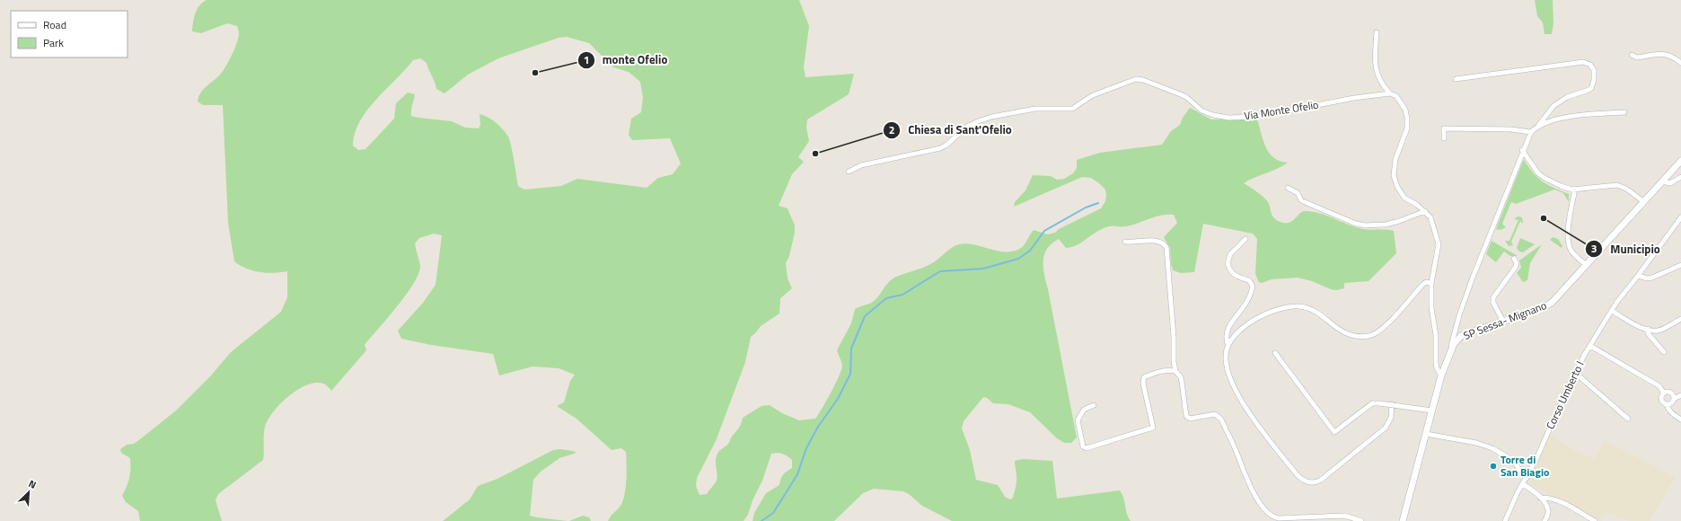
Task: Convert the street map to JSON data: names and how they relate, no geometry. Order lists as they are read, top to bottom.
{
  "streets": {
    "street": ["Via Monte Ofelio", "SP Sessa- Mignano", "Corso Umberto I"]
  },
  "places": [
    "monte Ofelio",
    "Chiesa di Sant'Ofelio",
    "Municipio",
    "Torre di San Biagio"
  ],
  "legend": ["Road", "Park"],
  "north": "top right"
}
